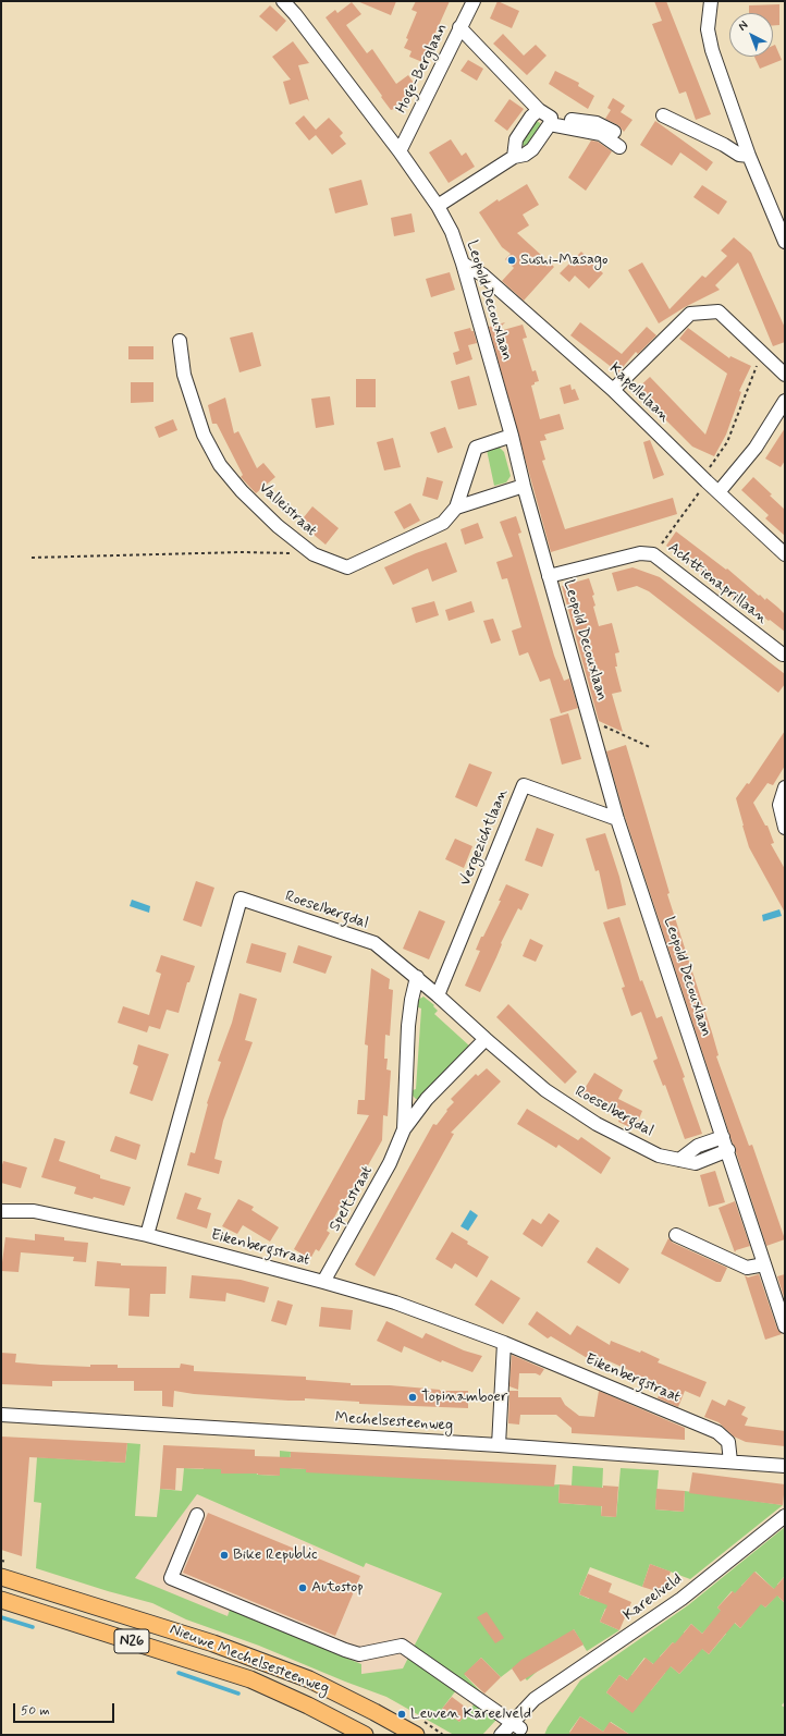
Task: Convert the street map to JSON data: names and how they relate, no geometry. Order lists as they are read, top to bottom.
{
  "streets": {
    "main road": ["N26", "Nieuwe Mechelsesteenweg"],
    "street": [
      "Hoge-Berglaan",
      "Leopold Decouxlaan",
      "Kapellelaan",
      "Valleistraat",
      "Achttienaprillaan",
      "Vergezichtlaan",
      "Roeselbergdal",
      "Speltstraat",
      "Eikenbergstraat",
      "Mechelsesteenweg",
      "Kareelveld"
    ]
  },
  "crossings": [
    ["Hoge-Berglaan", "Leopold Decouxlaan"],
    ["Leopold Decouxlaan", "Kapellelaan"],
    ["Leopold Decouxlaan", "Valleistraat"],
    ["Leopold Decouxlaan", "Achttienaprillaan"],
    ["Leopold Decouxlaan", "Vergezichtlaan"],
    ["Leopold Decouxlaan", "Roeselbergdal"],
    ["Vergezichtlaan", "Roeselbergdal"],
    ["Roeselbergdal", "Speltstraat"],
    ["Roeselbergdal", "Eikenbergstraat"],
    ["Speltstraat", "Eikenbergstraat"],
    ["Eikenbergstraat", "Mechelsesteenweg"]
  ],
  "places": [
    "Sushi-Masago",
    "Topinamboer",
    "Bike Republic",
    "Autostop",
    "Leuven Kareelveld"
  ],
  "scale_bar": "50 m",
  "north": "top left"
}
